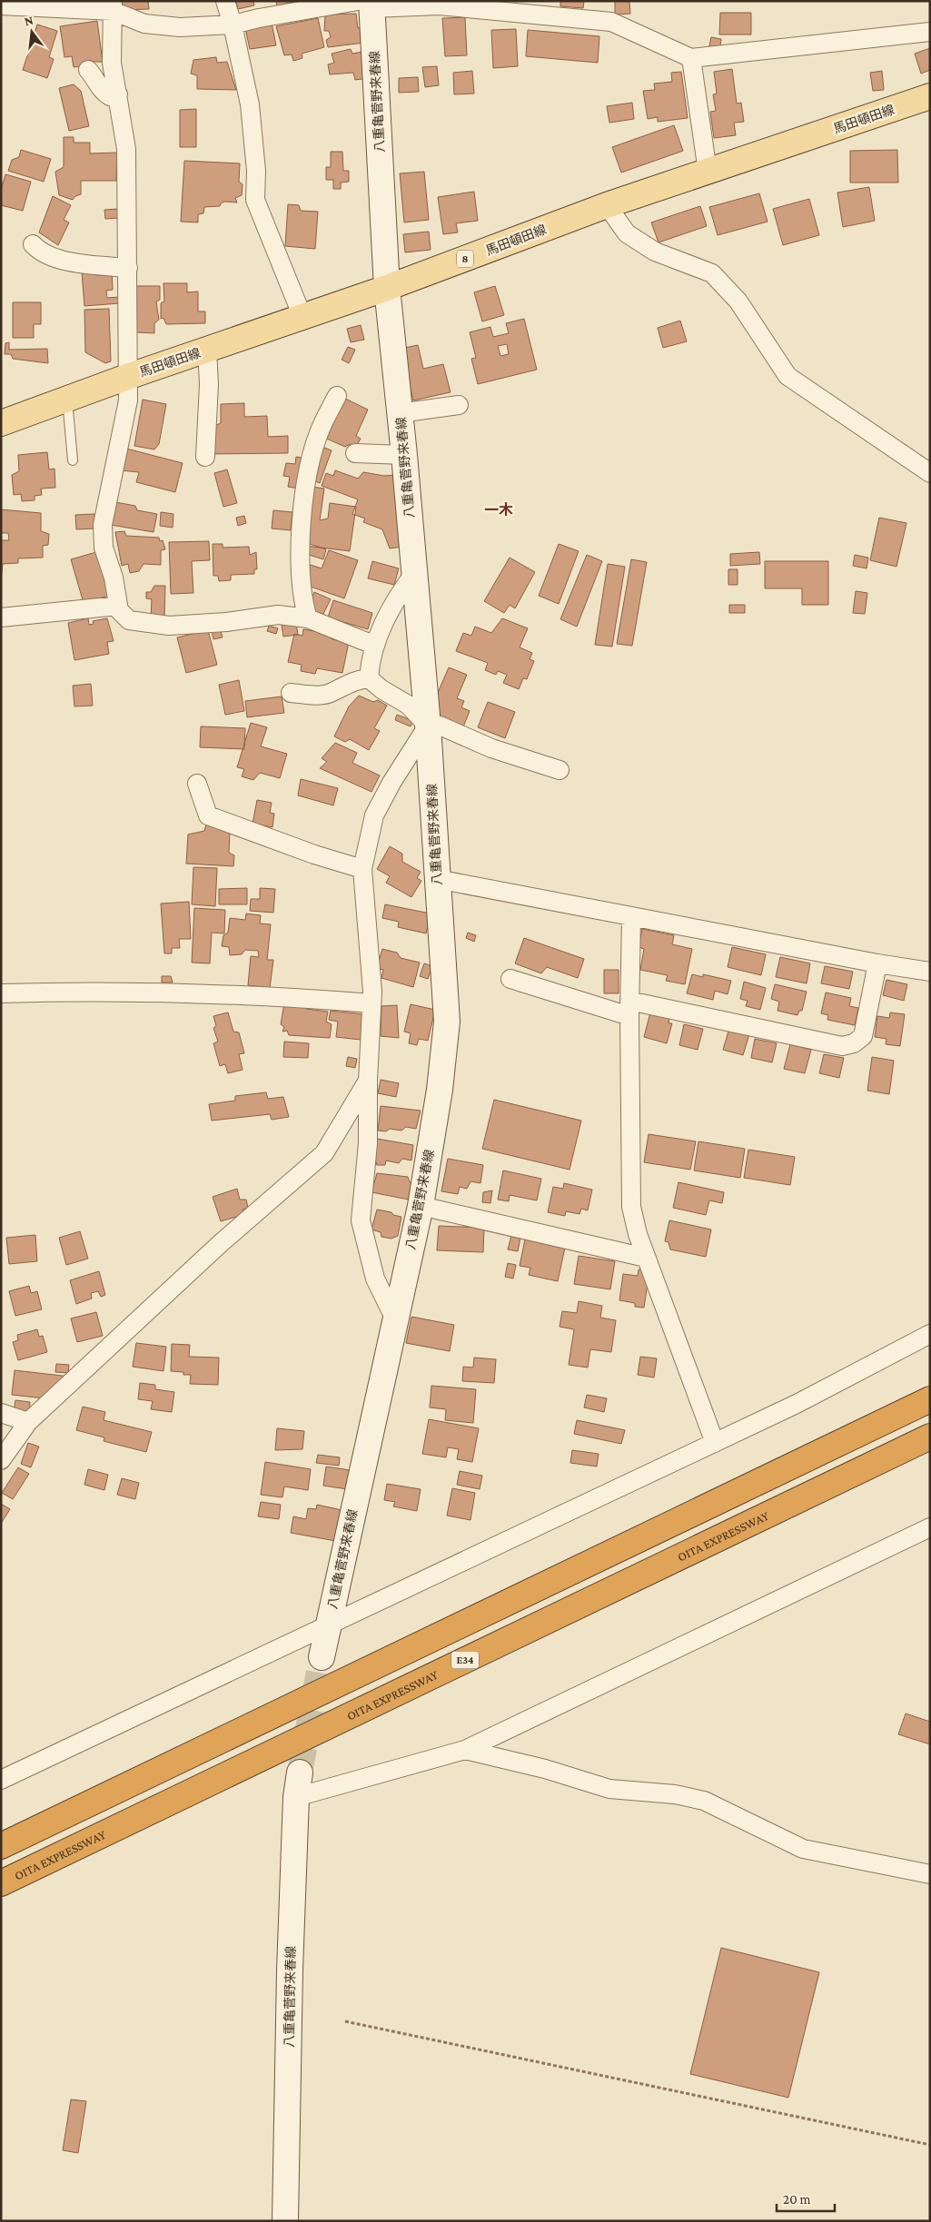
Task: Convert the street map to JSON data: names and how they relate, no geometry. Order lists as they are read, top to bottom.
{
  "streets": {
    "highway": ["OITA EXPRESSWAY", "E34"],
    "main road": ["八重亀菅野来春線", "馬田頓田線", "8"]
  },
  "crossings": [
    ["八重亀菅野来春線", "馬田頓田線"]
  ],
  "districts": ["一木"],
  "scale_bar": "20 m",
  "north": "top"
}
